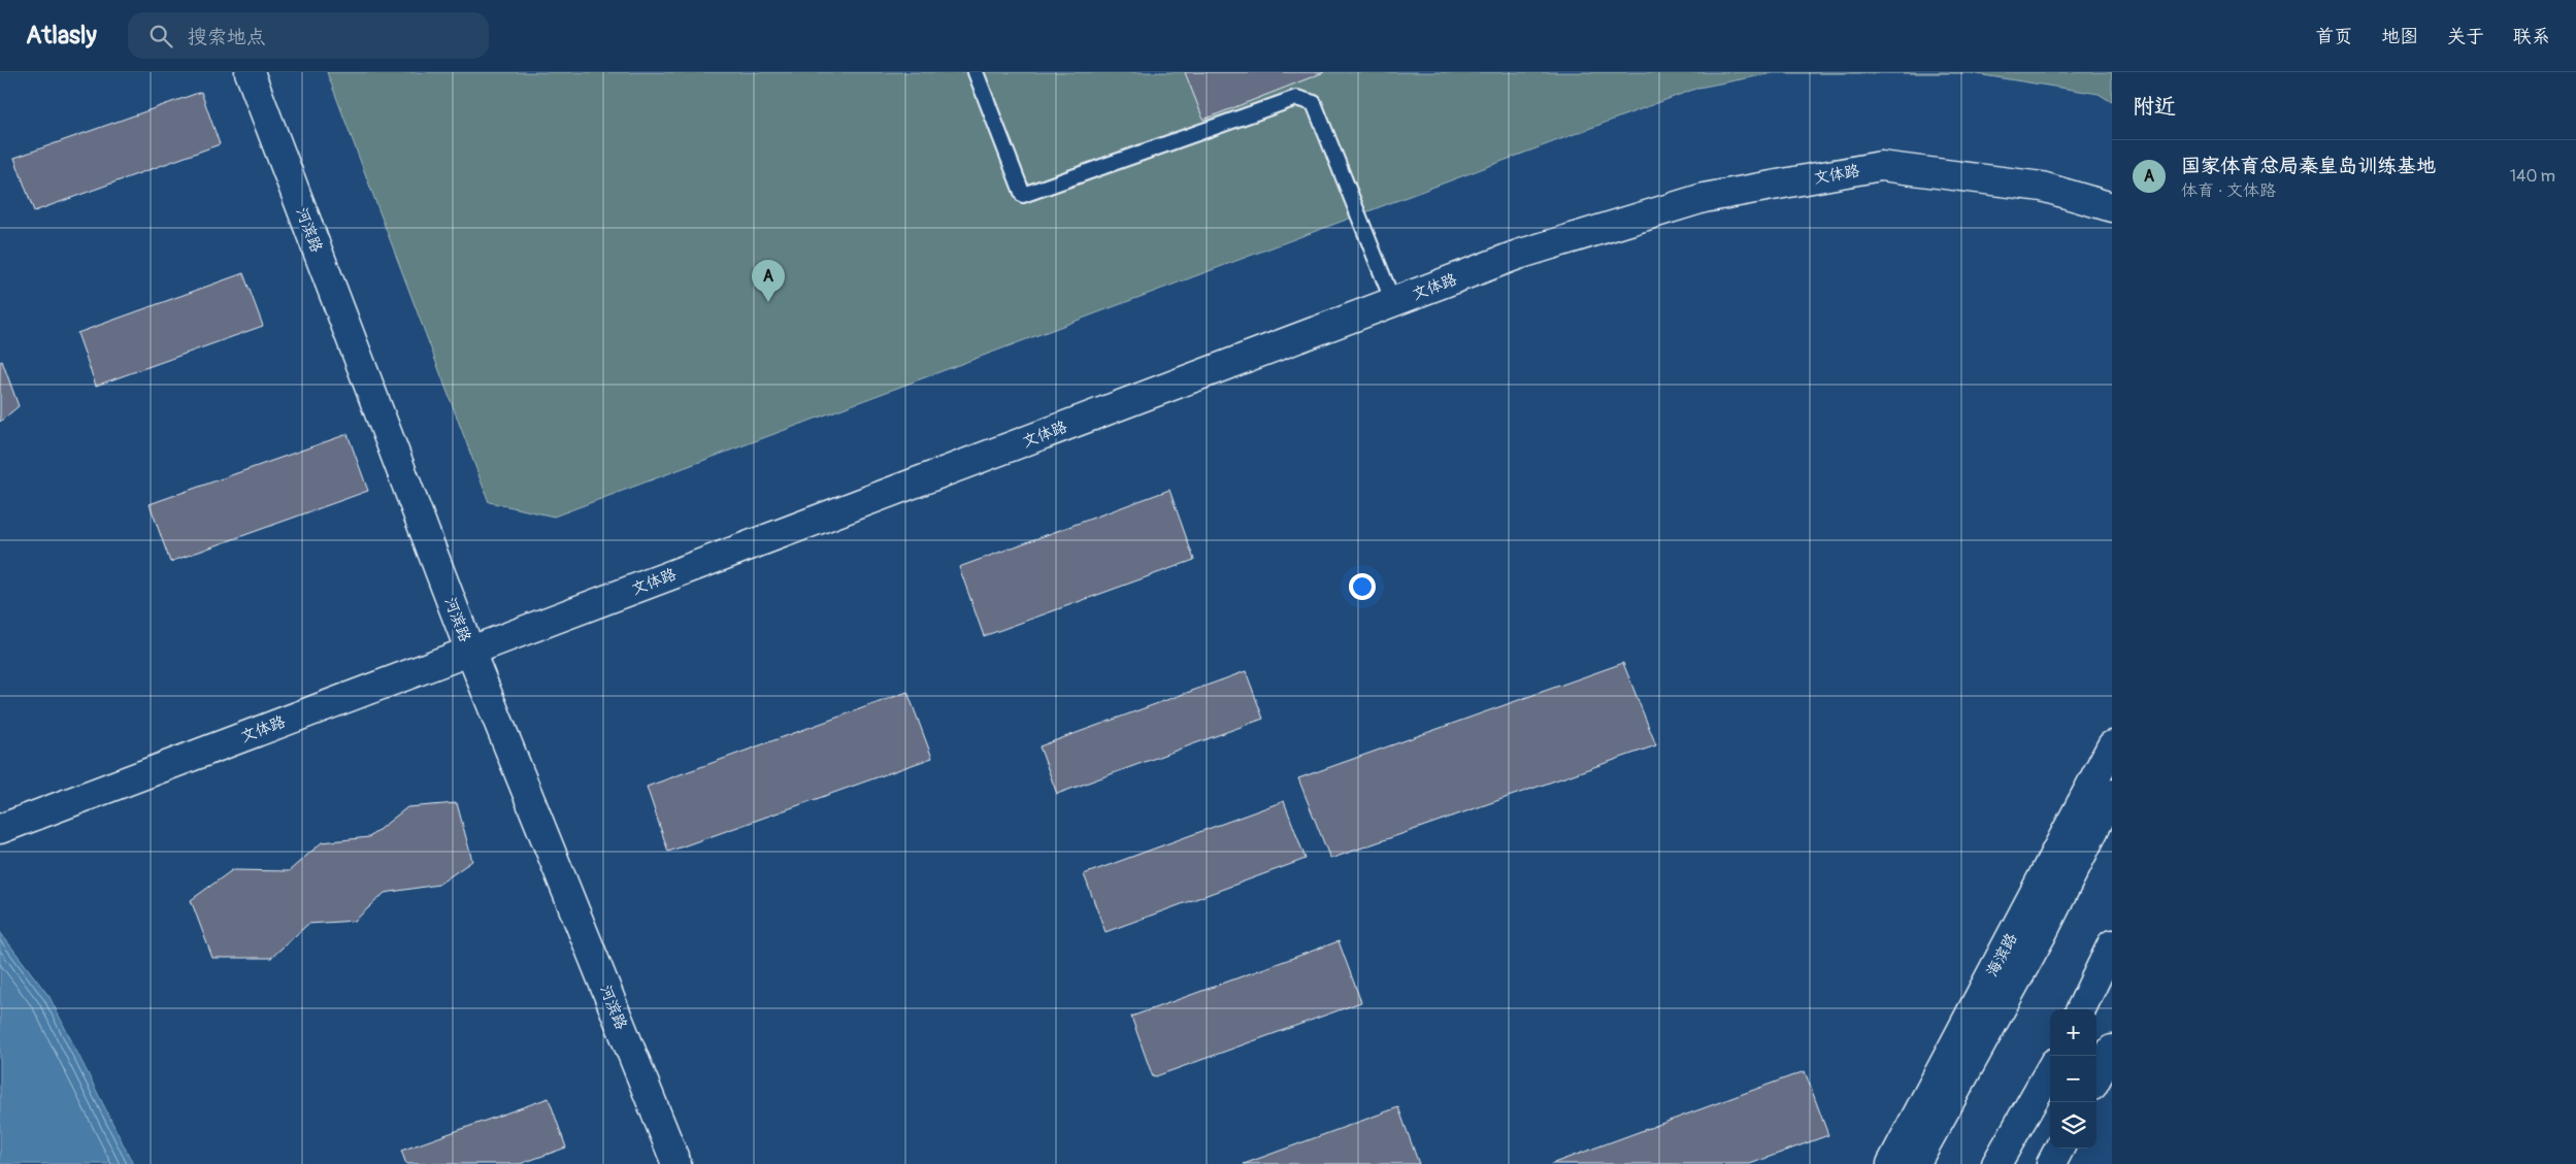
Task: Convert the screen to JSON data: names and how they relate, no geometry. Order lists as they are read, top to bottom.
{
  "streets": {
    "street": ["文体路", "河滨路", "海滨路"]
  },
  "crossings": [
    ["文体路", "河滨路"]
  ],
  "page": {
    "header": "Atlasly",
    "search": "搜索地点",
    "nav": [
      "首页",
      "地图",
      "关于",
      "联系"
    ],
    "heading": "附近",
    "list": [
      {
        "mark": "A",
        "name": "国家体育总局秦皇岛训练基地",
        "note": "体育 · 文体路",
        "value": "140 m"
      }
    ],
    "pins": "A",
    "map_buttons": ["+", "−"]
  }
}
